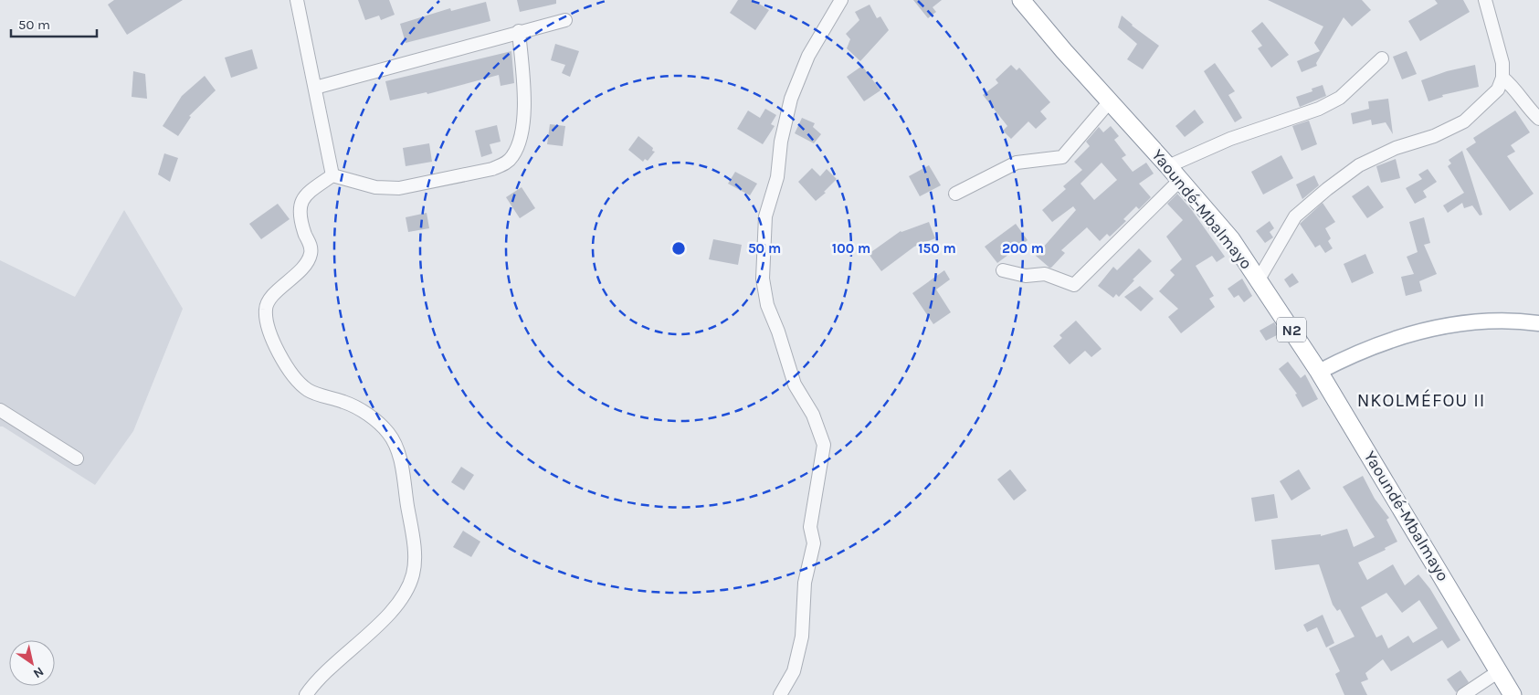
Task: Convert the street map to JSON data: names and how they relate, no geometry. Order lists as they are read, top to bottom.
{
  "streets": {
    "highway": ["Yaoundé-Mbalmayo", "N2"]
  },
  "districts": ["NKOLMÉFOU II"],
  "scale_bar": "50 m",
  "north": "bottom right",
  "rings": [
    "50 m",
    "100 m",
    "150 m",
    "200 m"
  ]
}
